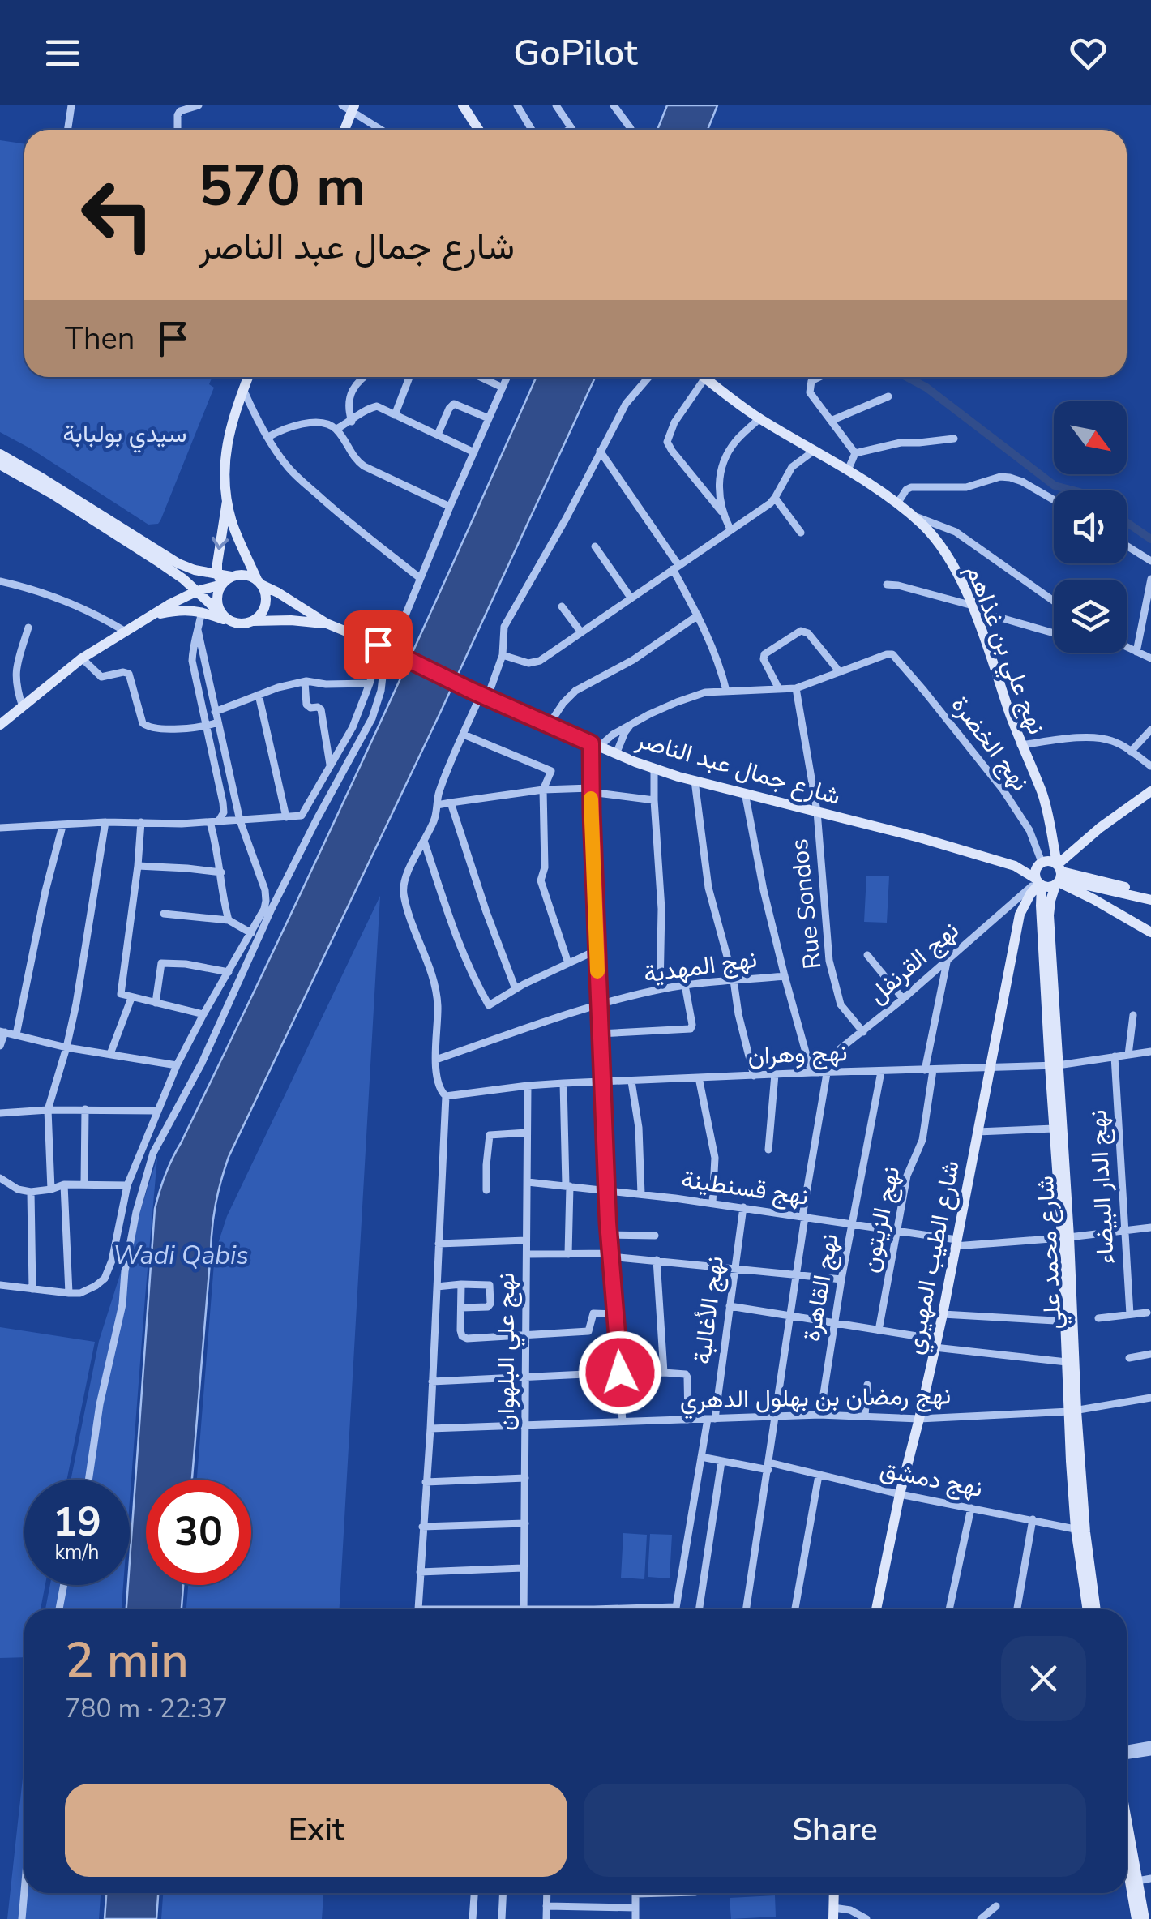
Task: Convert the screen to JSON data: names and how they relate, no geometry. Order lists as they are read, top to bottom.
{
  "streets": {
    "main road": [
      "نهج علي بن غذاهم",
      "شارع جمال عبد الناصر",
      "شارع محمد علي",
      "شارع الطيب المهيري"
    ],
    "street": [
      "نهج الخضرة",
      "Rue Sondos",
      "نهج القرنفل",
      "نهج المهدية",
      "نهج وهران",
      "نهج الدار البيضاء",
      "نهج قسنطينة",
      "نهج الزيتون",
      "نهج القاهرة",
      "نهج الأغالبة",
      "نهج علي البلهوان",
      "نهج رمضان بن بهلول الدهري",
      "نهج دمشق"
    ]
  },
  "crossings": [
    ["نهج علي بن غذاهم", "نهج الخضرة"],
    ["نهج علي بن غذاهم", "شارع جمال عبد الناصر"],
    ["نهج علي بن غذاهم", "نهج القرنفل"],
    ["نهج علي بن غذاهم", "شارع محمد علي"],
    ["نهج علي بن غذاهم", "شارع الطيب المهيري"],
    ["نهج الخضرة", "شارع جمال عبد الناصر"],
    ["شارع جمال عبد الناصر", "Rue Sondos"],
    ["شارع جمال عبد الناصر", "نهج القرنفل"],
    ["شارع جمال عبد الناصر", "شارع محمد علي"],
    ["شارع جمال عبد الناصر", "شارع الطيب المهيري"],
    ["Rue Sondos", "نهج القرنفل"],
    ["نهج القرنفل", "نهج وهران"],
    ["نهج القرنفل", "نهج الزيتون"],
    ["نهج القرنفل", "شارع محمد علي"],
    ["نهج القرنفل", "شارع الطيب المهيري"],
    ["نهج وهران", "نهج الدار البيضاء"],
    ["نهج وهران", "نهج الزيتون"],
    ["نهج وهران", "شارع محمد علي"],
    ["نهج وهران", "شارع الطيب المهيري"],
    ["نهج وهران", "نهج القاهرة"],
    ["نهج وهران", "نهج علي البلهوان"],
    ["نهج الدار البيضاء", "نهج قسنطينة"],
    ["نهج قسنطينة", "نهج الزيتون"],
    ["نهج قسنطينة", "شارع محمد علي"],
    ["نهج قسنطينة", "شارع الطيب المهيري"],
    ["نهج قسنطينة", "نهج القاهرة"],
    ["نهج قسنطينة", "نهج الأغالبة"],
    ["نهج قسنطينة", "نهج علي البلهوان"],
    ["شارع محمد علي", "شارع الطيب المهيري"],
    ["شارع محمد علي", "نهج رمضان بن بهلول الدهري"],
    ["شارع محمد علي", "نهج دمشق"],
    ["شارع الطيب المهيري", "نهج رمضان بن بهلول الدهري"],
    ["شارع الطيب المهيري", "نهج دمشق"],
    ["نهج القاهرة", "نهج رمضان بن بهلول الدهري"],
    ["نهج الأغالبة", "نهج رمضان بن بهلول الدهري"],
    ["نهج الأغالبة", "نهج دمشق"],
    ["نهج علي البلهوان", "نهج رمضان بن بهلول الدهري"]
  ],
  "water": ["Wadi Qabis"],
  "parks": ["سيدي بولبابة"],
  "north": "bottom right",
  "page": {
    "header": "GoPilot",
    "turn": ["570 m", "شارع جمال عبد الناصر"],
    "then": "Then",
    "speed": "19 km/h",
    "limit": "30",
    "heading": ["2 min", "780 m · 22:37"],
    "buttons": ["Exit", "Share"]
  }
}
